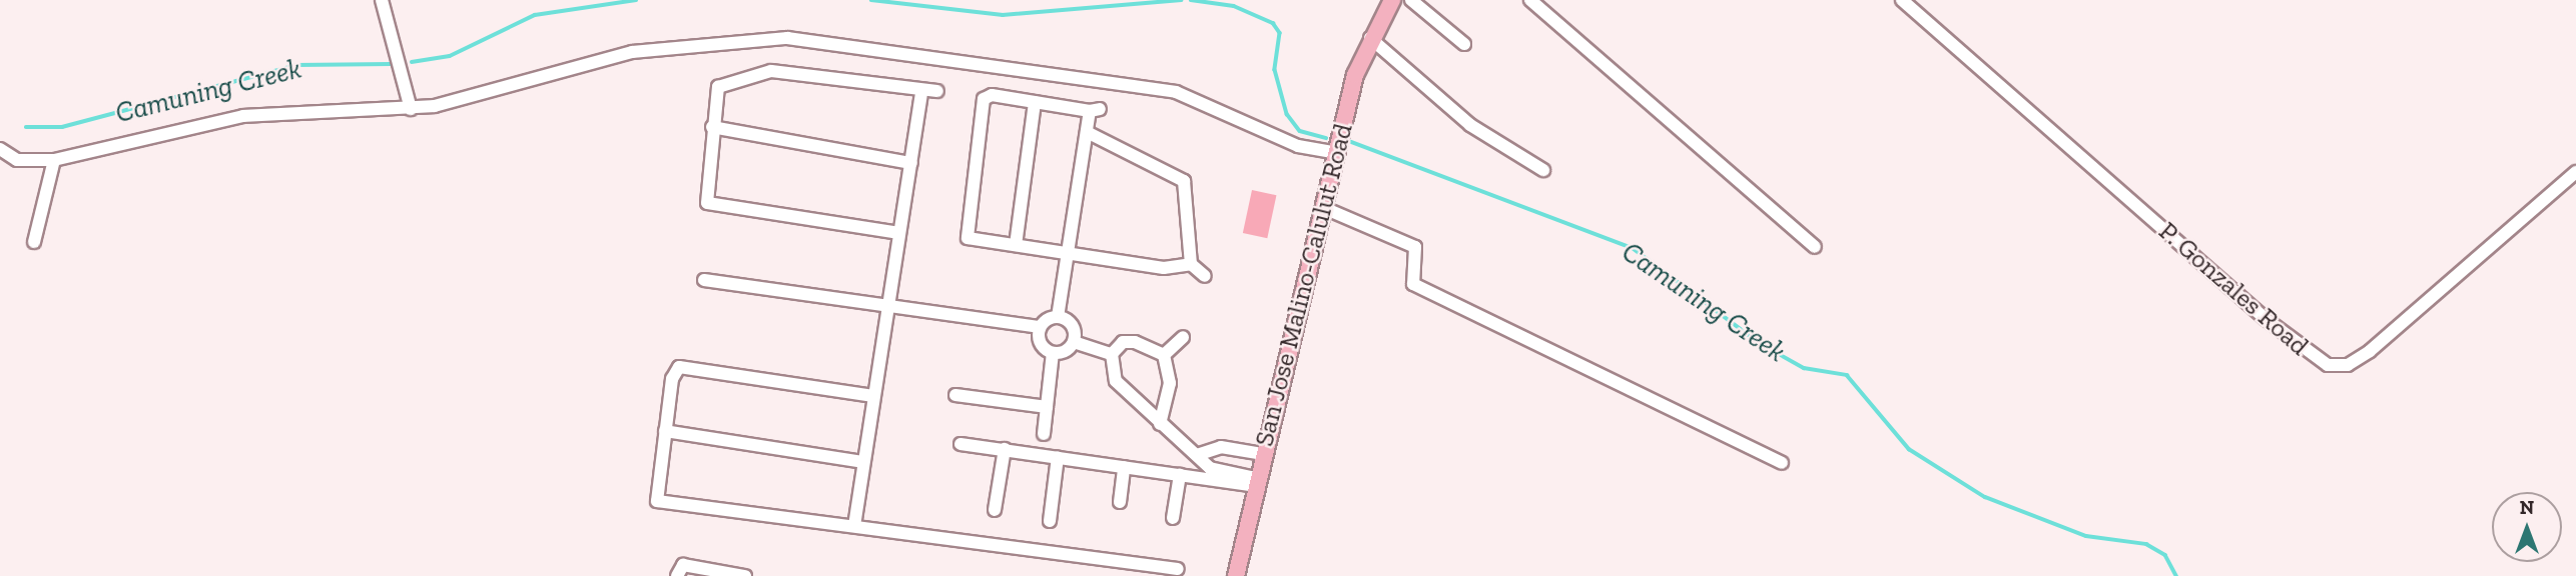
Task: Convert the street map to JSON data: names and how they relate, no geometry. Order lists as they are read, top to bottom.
{
  "streets": {
    "main road": ["San Jose Malino-Calulut Road"],
    "street": ["P. Gonzales Road"]
  },
  "water": ["Camuning Creek"],
  "north": "top"
}
